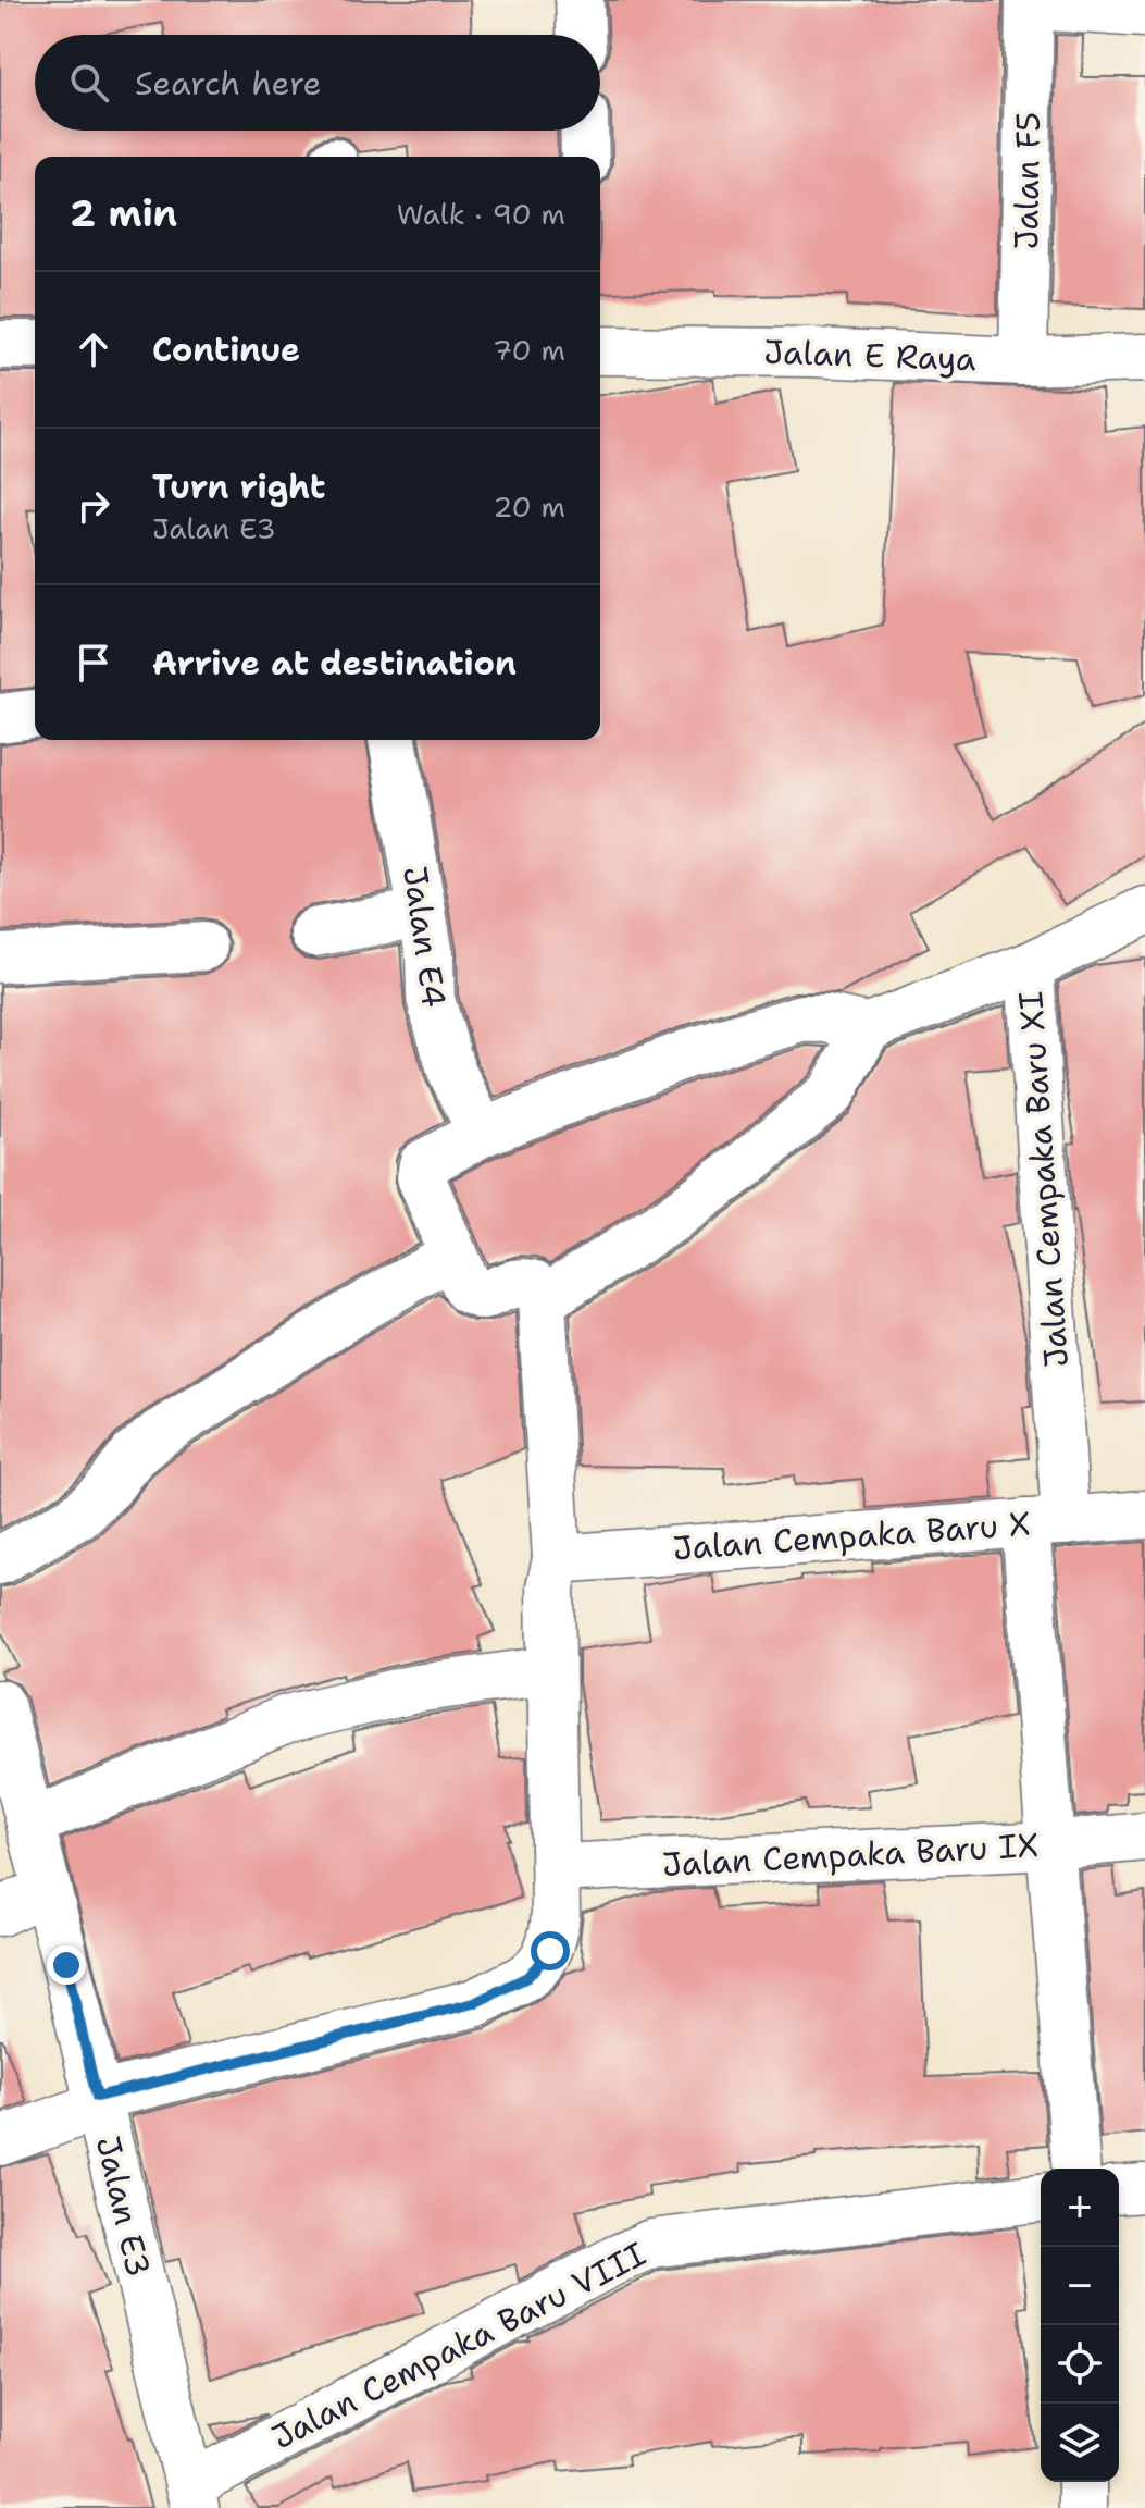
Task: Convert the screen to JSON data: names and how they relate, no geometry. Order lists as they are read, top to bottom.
{
  "streets": {
    "street": [
      "Jalan F5",
      "Jalan E Raya",
      "Jalan E4",
      "Jalan Cempaka Baru XI",
      "Jalan Cempaka Baru X",
      "Jalan Cempaka Baru IX",
      "Jalan E3",
      "Jalan Cempaka Baru VIII"
    ]
  },
  "crossings": [
    ["Jalan F5", "Jalan E Raya"],
    ["Jalan Cempaka Baru XI", "Jalan Cempaka Baru X"],
    ["Jalan Cempaka Baru XI", "Jalan Cempaka Baru IX"],
    ["Jalan E3", "Jalan Cempaka Baru VIII"]
  ],
  "page": {
    "search": "Search here",
    "heading": ["2 min", "Walk · 90 m"],
    "list": [
      ["Continue", "70 m"],
      ["Turn right", "Jalan E3", "20 m"],
      "Arrive at destination"
    ],
    "map_buttons": ["+", "−"]
  }
}
